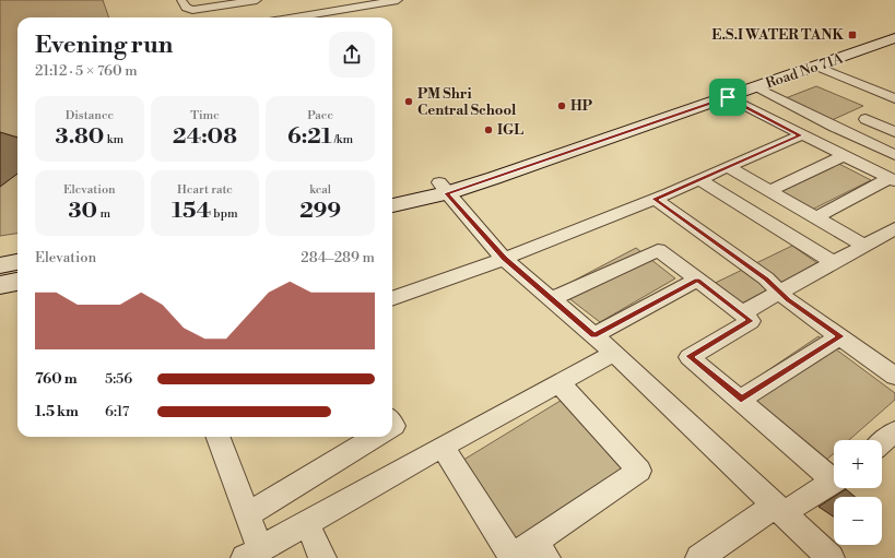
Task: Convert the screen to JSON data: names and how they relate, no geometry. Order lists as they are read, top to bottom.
{
  "streets": {
    "street": ["Road No 71A"]
  },
  "places": {
    "transit": ["E.S.I WATER TANK"],
    "other": ["PM Shri Central School", "HP", "IGL"]
  },
  "page": {
    "heading": ["Evening run", "21:12 · 5 × 760 m"],
    "stats": [
      ["Distance", "3.80 km"],
      ["Time", "24:08"],
      ["Pace", "6:21 /km"],
      ["Elevation", "30 m"],
      ["Heart rate", "154 bpm"],
      ["kcal", "299"]
    ],
    "chart": ["Elevation", "284–289 m"],
    "list": [
      {
        "name": "760 m",
        "note": "5:56"
      },
      {
        "name": "1.5 km",
        "note": "6:17"
      }
    ],
    "map_buttons": ["+", "−"]
  }
}
